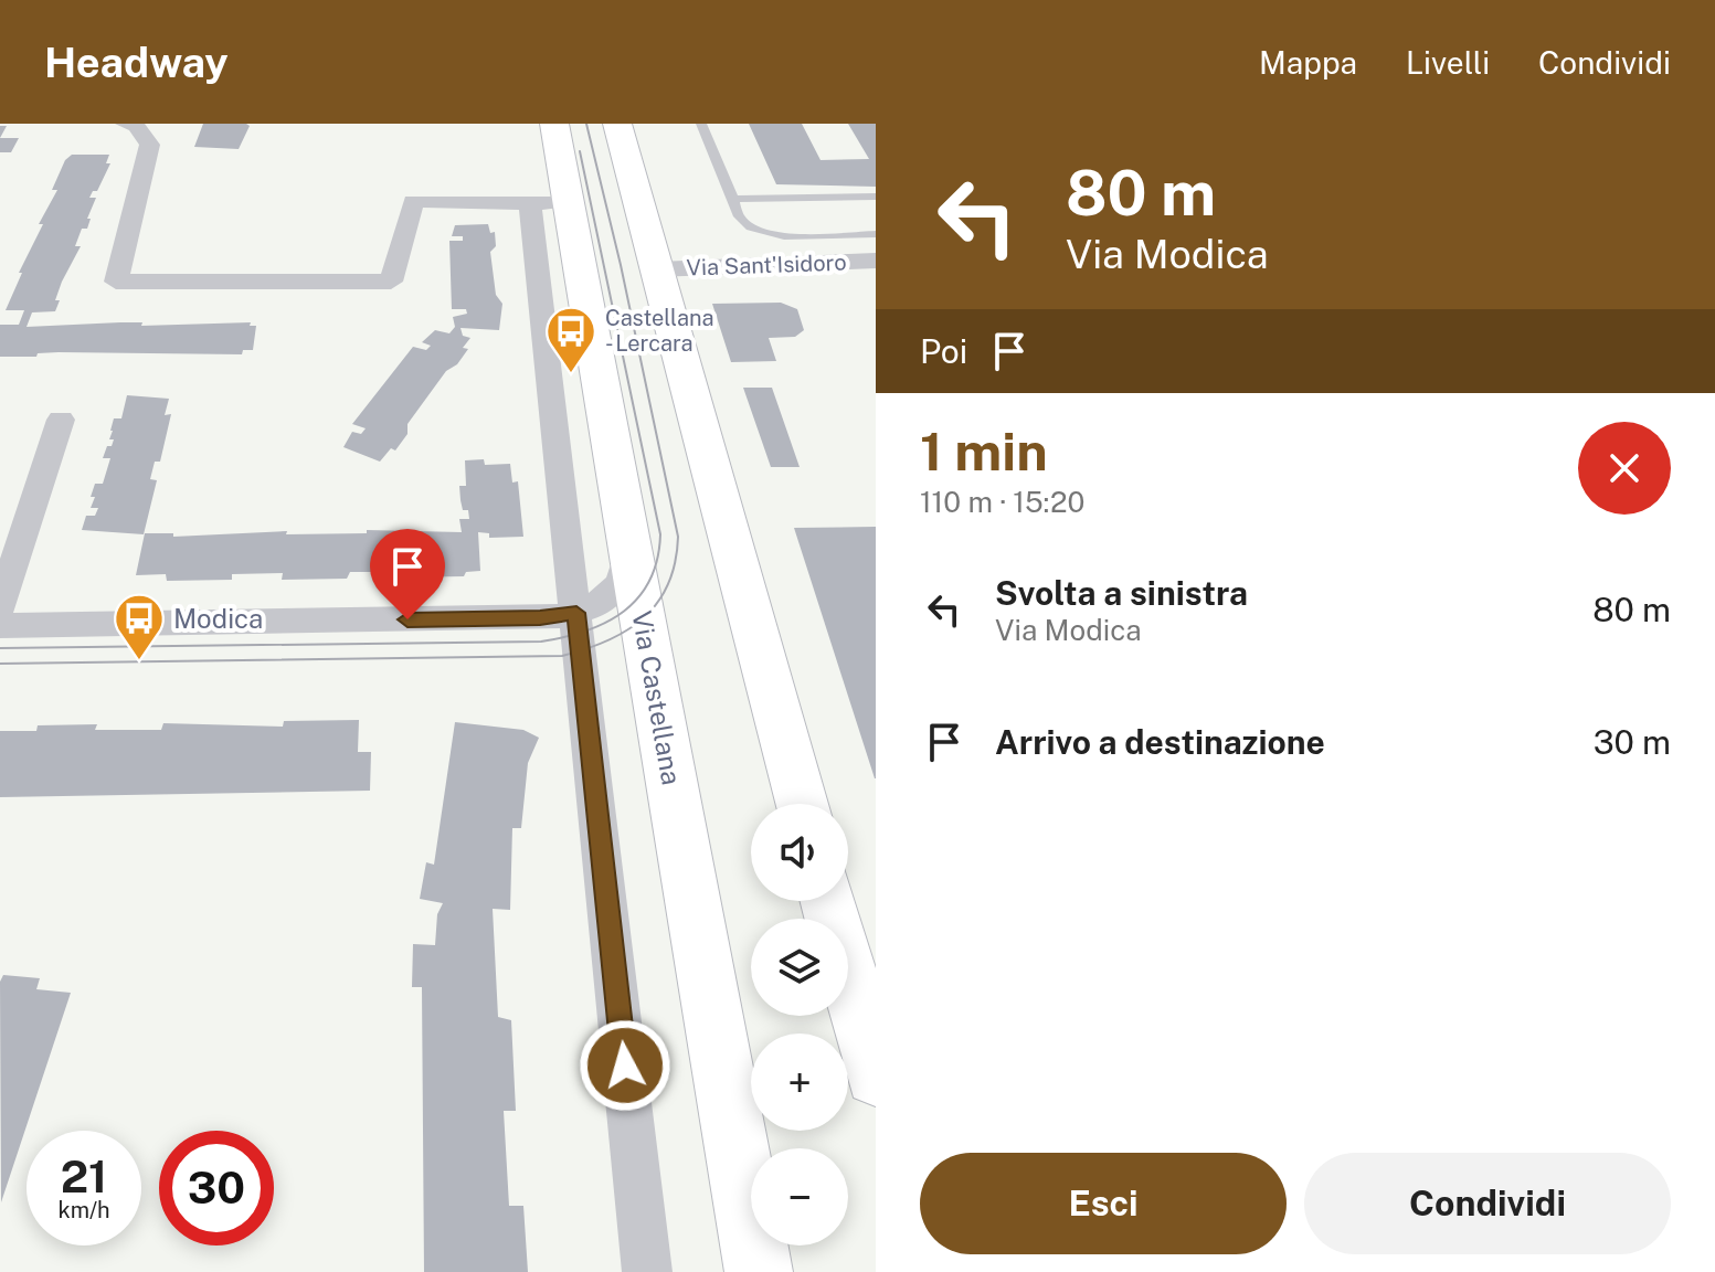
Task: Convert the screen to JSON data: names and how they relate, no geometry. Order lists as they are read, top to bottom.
{
  "streets": {
    "main road": ["Via Castellana"],
    "street": ["Via Sant'Isidoro"]
  },
  "places": {
    "bus stop": ["Castellana - Lercara", "Modica"]
  },
  "page": {
    "header": "Headway",
    "nav": ["Mappa", "Livelli", "Condividi"],
    "turn": ["80 m", "Via Modica"],
    "then": "Poi",
    "heading": ["1 min", "110 m · 15:20"],
    "list": [
      {
        "name": "Svolta a sinistra",
        "note": "Via Modica",
        "value": "80 m"
      },
      {
        "name": "Arrivo a destinazione",
        "value": "30 m"
      }
    ],
    "map_buttons": ["+", "−"],
    "speed": "21 km/h",
    "limit": "30",
    "buttons": ["Esci", "Condividi"]
  }
}
